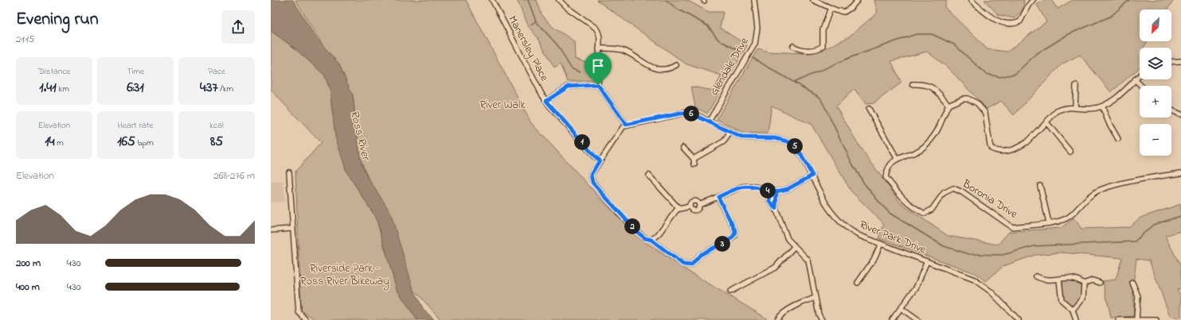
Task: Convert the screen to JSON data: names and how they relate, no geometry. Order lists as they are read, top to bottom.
{
  "streets": {
    "street": [
      "Manersley Place",
      "Glendale Drive",
      "Boronia Drive",
      "River Park Drive"
    ]
  },
  "crossings": [
    ["Glendale Drive", "River Park Drive"]
  ],
  "water": ["Ross River"],
  "parks": ["River Walk", "Riverside Park - Ross River Bikeway"],
  "north": "bottom left",
  "page": {
    "heading": ["Evening run", "21:15"],
    "map_buttons": ["+", "−"],
    "stats": [
      ["Distance", "1.41 km"],
      ["Time", "6:31"],
      ["Pace", "4:37 /km"],
      ["Elevation", "14 m"],
      ["Heart rate", "165 bpm"],
      ["kcal", "85"]
    ],
    "pins": [
      "6",
      "1",
      "5",
      "4",
      "2",
      "3"
    ],
    "chart": ["Elevation", "268–276 m"],
    "list": [
      {
        "name": "200 m",
        "note": "4:30"
      },
      {
        "name": "400 m",
        "note": "4:30"
      }
    ]
  }
}
